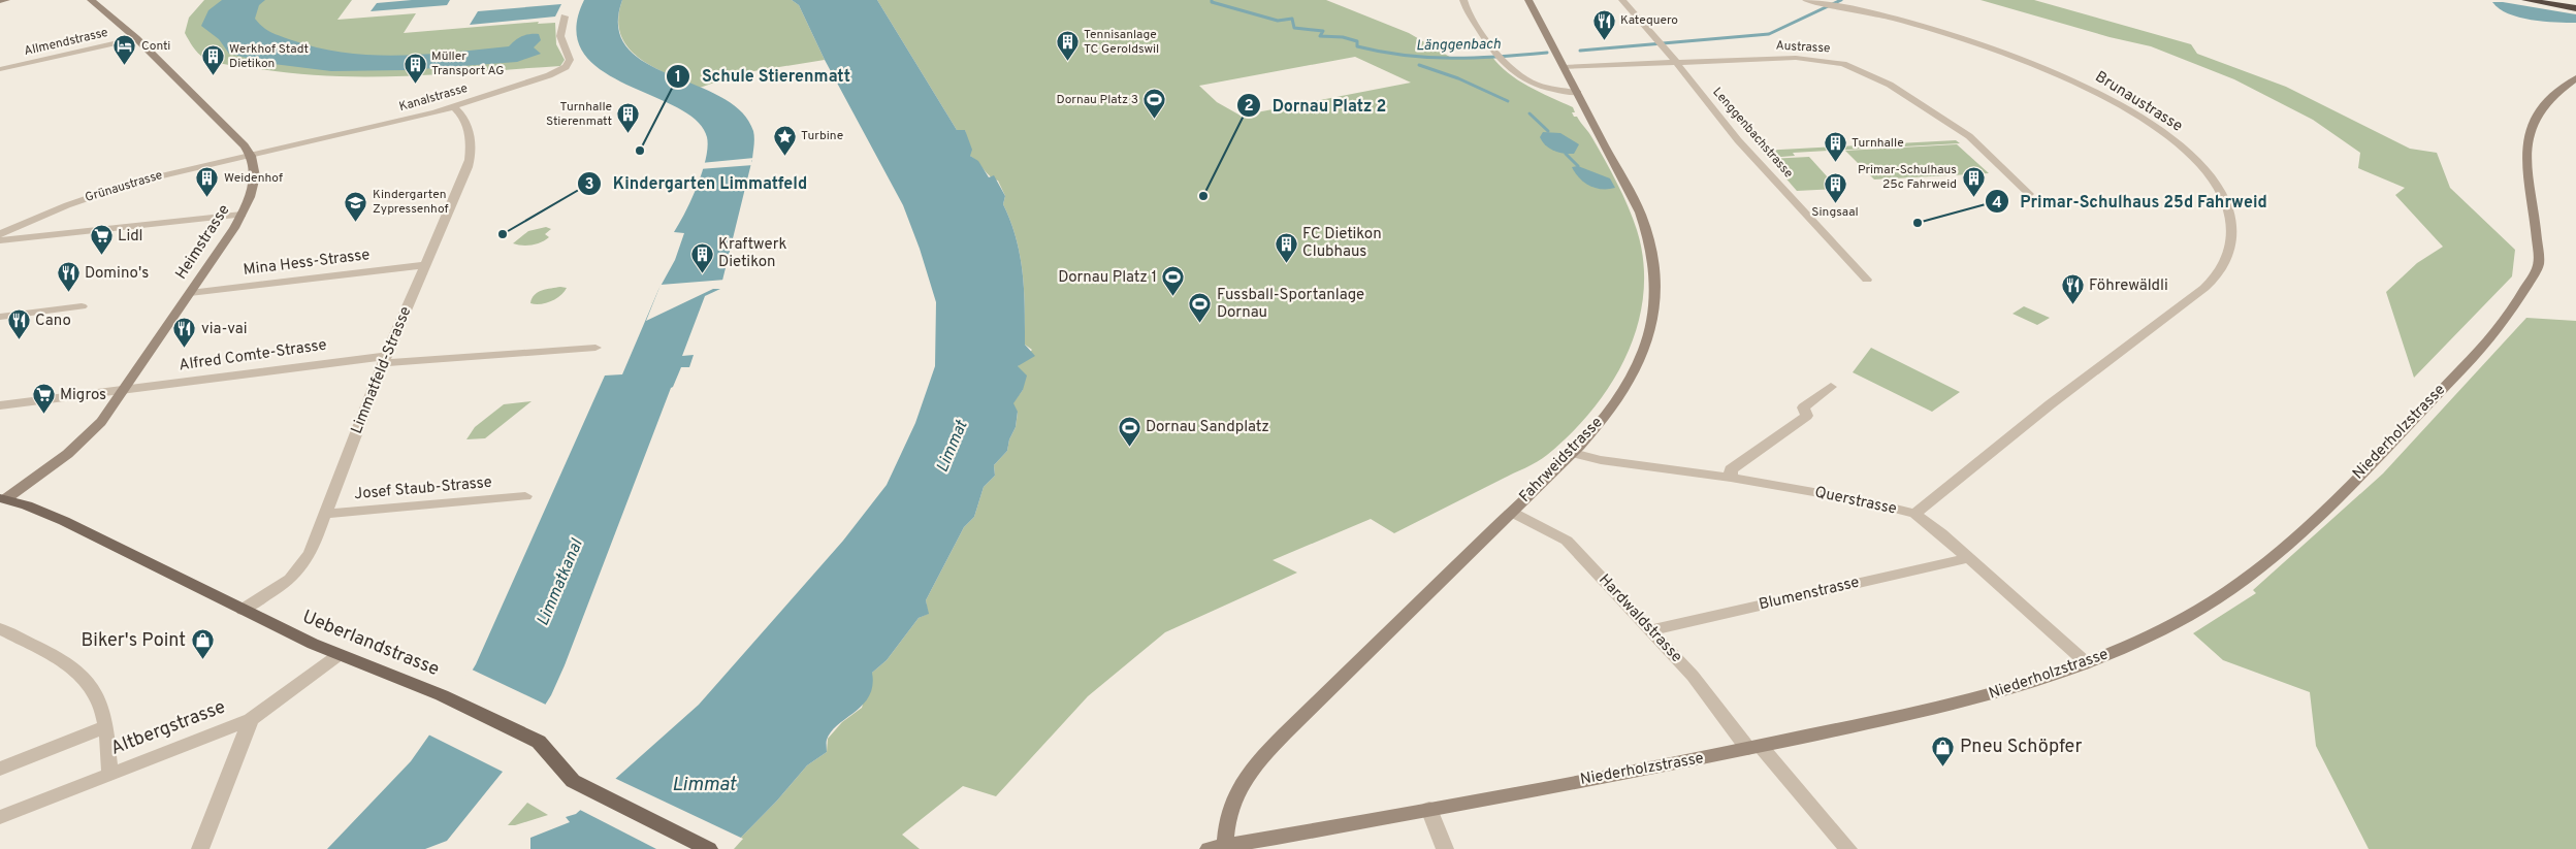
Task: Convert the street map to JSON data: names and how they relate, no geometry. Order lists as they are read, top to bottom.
{
  "streets": {
    "main road": ["Ueberlandstrasse"],
    "street": [
      "Allmendstrasse",
      "Austrasse",
      "Kanalstrasse",
      "Brunaustrasse",
      "Lenggenbachstrasse",
      "Grünaustrasse",
      "Heimstrasse",
      "Mina Hess-Strasse",
      "Alfred Comte-Strasse",
      "Limmatfeld-Strasse",
      "Niederholzstrasse",
      "Fahrweidstrasse",
      "Josef Staub-Strasse",
      "Querstrasse",
      "Blumenstrasse",
      "Hardwaldstrasse",
      "Altbergstrasse"
    ]
  },
  "crossings": [
    ["Austrasse", "Lenggenbachstrasse"],
    ["Austrasse", "Fahrweidstrasse"],
    ["Kanalstrasse", "Grünaustrasse"],
    ["Kanalstrasse", "Heimstrasse"],
    ["Kanalstrasse", "Limmatfeld-Strasse"],
    ["Brunaustrasse", "Querstrasse"],
    ["Grünaustrasse", "Heimstrasse"],
    ["Heimstrasse", "Mina Hess-Strasse"],
    ["Heimstrasse", "Alfred Comte-Strasse"],
    ["Heimstrasse", "Ueberlandstrasse"],
    ["Mina Hess-Strasse", "Limmatfeld-Strasse"],
    ["Alfred Comte-Strasse", "Limmatfeld-Strasse"],
    ["Limmatfeld-Strasse", "Josef Staub-Strasse"],
    ["Limmatfeld-Strasse", "Ueberlandstrasse"],
    ["Niederholzstrasse", "Fahrweidstrasse"],
    ["Niederholzstrasse", "Querstrasse"],
    ["Niederholzstrasse", "Hardwaldstrasse"],
    ["Fahrweidstrasse", "Querstrasse"],
    ["Fahrweidstrasse", "Hardwaldstrasse"],
    ["Querstrasse", "Blumenstrasse"],
    ["Blumenstrasse", "Hardwaldstrasse"],
    ["Ueberlandstrasse", "Altbergstrasse"]
  ],
  "water": ["Länggenbach", "Limmat", "Limmatkanal"],
  "places": {
    "restaurant": [
      "Katequero",
      "Domino's",
      "Föhrewäldli",
      "Cano",
      "via-vai"
    ],
    "building": [
      "Tennisanlage TC Geroldswil",
      "Werkhof Stadt Dietikon",
      "Müller Transport AG",
      "Turnhalle Stierenmatt",
      "Turnhalle",
      "Primar-Schulhaus 25c Fahrweid",
      "Weidenhof",
      "Singsaal",
      "FC Dietikon Clubhaus",
      "Kraftwerk Dietikon"
    ],
    "hotel": ["Conti"],
    "sports": [
      "Dornau Platz 3",
      "Dornau Platz 1",
      "Fussball-Sportanlage Dornau",
      "Dornau Sandplatz"
    ],
    "other": [
      "Schule Stierenmatt",
      "Dornau Platz 2",
      "Primar-Schulhaus 25d Fahrweid",
      "Kindergarten Limmatfeld"
    ],
    "place": ["Turbine"],
    "school or university": ["Kindergarten Zypressenhof"],
    "supermarket": ["Lidl", "Migros"],
    "shop": ["Biker's Point", "Pneu Schöpfer"]
  }
}
